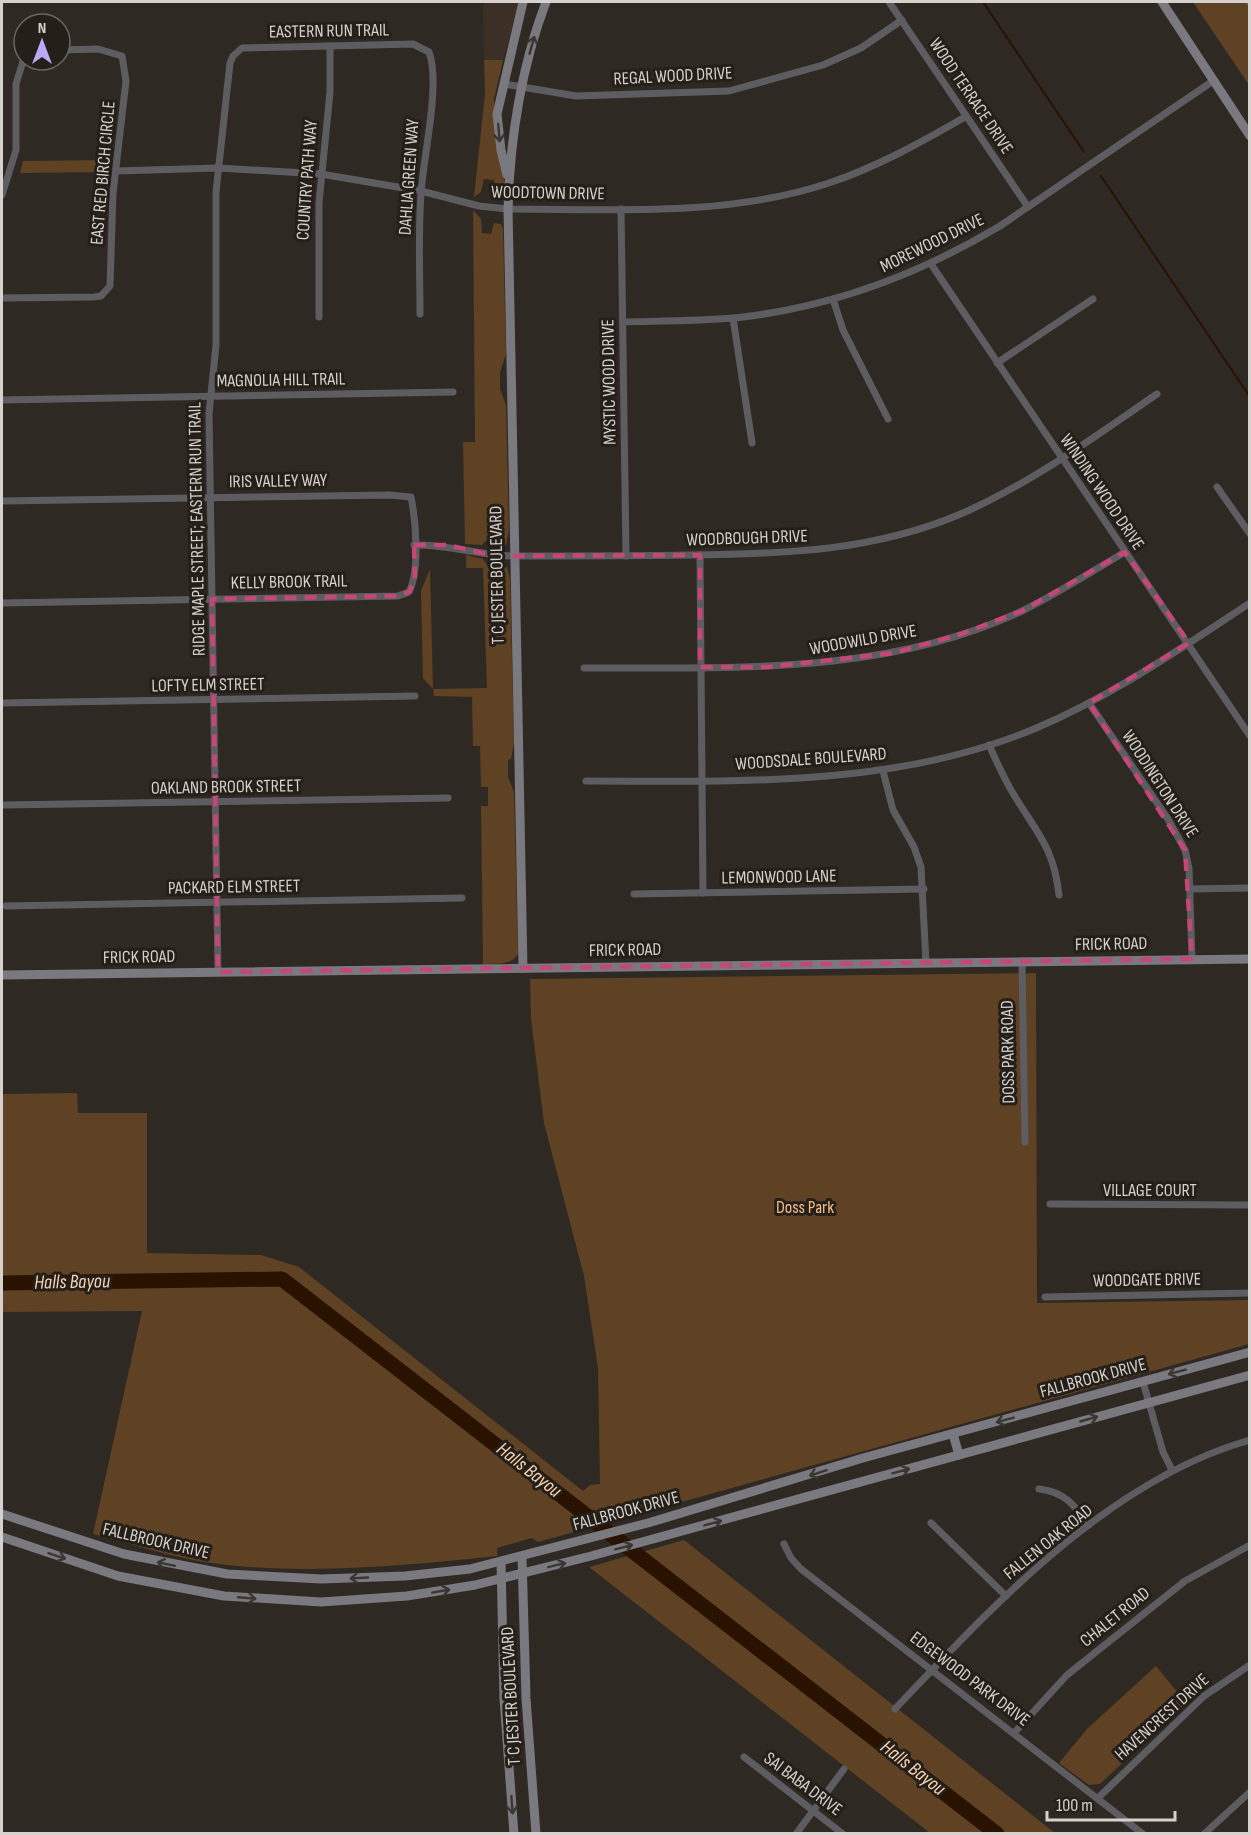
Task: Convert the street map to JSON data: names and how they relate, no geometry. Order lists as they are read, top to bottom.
{
  "streets": {
    "street": [
      "EASTERN RUN TRAIL",
      "REGAL WOOD DRIVE",
      "WOOD TERRACE DRIVE",
      "EAST RED BIRCH CIRCLE",
      "DAHLIA GREEN WAY",
      "COUNTRY PATH WAY",
      "WOODTOWN DRIVE",
      "MOREWOOD DRIVE",
      "MAGNOLIA HILL TRAIL",
      "MYSTIC WOOD DRIVE",
      "IRIS VALLEY WAY",
      "WINDING WOOD DRIVE",
      "RIDGE MAPLE STREET; EASTERN RUN TRAIL",
      "WOODBOUGH DRIVE",
      "T C JESTER BOULEVARD",
      "KELLY BROOK TRAIL",
      "WOODWILD DRIVE",
      "LOFTY ELM STREET",
      "WOODSDALE BOULEVARD",
      "WOODINGTON DRIVE",
      "OAKLAND BROOK STREET",
      "LEMONWOOD LANE",
      "PACKARD ELM STREET",
      "FRICK ROAD",
      "DOSS PARK ROAD",
      "VILLAGE COURT",
      "WOODGATE DRIVE",
      "FALLBROOK DRIVE",
      "FALLEN OAK ROAD",
      "CHALET ROAD",
      "EDGEWOOD PARK DRIVE",
      "HAVENCREST DRIVE",
      "SAI BABA DRIVE"
    ]
  },
  "crossings": [
    ["EASTERN RUN TRAIL", "DAHLIA GREEN WAY"],
    ["EASTERN RUN TRAIL", "COUNTRY PATH WAY"],
    ["EASTERN RUN TRAIL", "RIDGE MAPLE STREET; EASTERN RUN TRAIL"],
    ["REGAL WOOD DRIVE", "WOOD TERRACE DRIVE"],
    ["REGAL WOOD DRIVE", "T C JESTER BOULEVARD"],
    ["WOOD TERRACE DRIVE", "WOODTOWN DRIVE"],
    ["WOOD TERRACE DRIVE", "MOREWOOD DRIVE"],
    ["EAST RED BIRCH CIRCLE", "WOODTOWN DRIVE"],
    ["DAHLIA GREEN WAY", "WOODTOWN DRIVE"],
    ["COUNTRY PATH WAY", "WOODTOWN DRIVE"],
    ["WOODTOWN DRIVE", "MYSTIC WOOD DRIVE"],
    ["WOODTOWN DRIVE", "RIDGE MAPLE STREET; EASTERN RUN TRAIL"],
    ["WOODTOWN DRIVE", "T C JESTER BOULEVARD"],
    ["MOREWOOD DRIVE", "MYSTIC WOOD DRIVE"],
    ["MOREWOOD DRIVE", "WINDING WOOD DRIVE"],
    ["MAGNOLIA HILL TRAIL", "RIDGE MAPLE STREET; EASTERN RUN TRAIL"],
    ["MYSTIC WOOD DRIVE", "WOODBOUGH DRIVE"],
    ["IRIS VALLEY WAY", "RIDGE MAPLE STREET; EASTERN RUN TRAIL"],
    ["IRIS VALLEY WAY", "KELLY BROOK TRAIL"],
    ["WINDING WOOD DRIVE", "WOODBOUGH DRIVE"],
    ["WINDING WOOD DRIVE", "WOODWILD DRIVE"],
    ["WINDING WOOD DRIVE", "WOODSDALE BOULEVARD"],
    ["RIDGE MAPLE STREET; EASTERN RUN TRAIL", "KELLY BROOK TRAIL"],
    ["RIDGE MAPLE STREET; EASTERN RUN TRAIL", "LOFTY ELM STREET"],
    ["RIDGE MAPLE STREET; EASTERN RUN TRAIL", "OAKLAND BROOK STREET"],
    ["RIDGE MAPLE STREET; EASTERN RUN TRAIL", "PACKARD ELM STREET"],
    ["RIDGE MAPLE STREET; EASTERN RUN TRAIL", "FRICK ROAD"],
    ["WOODBOUGH DRIVE", "T C JESTER BOULEVARD"],
    ["WOODBOUGH DRIVE", "KELLY BROOK TRAIL"],
    ["T C JESTER BOULEVARD", "FRICK ROAD"],
    ["T C JESTER BOULEVARD", "FALLBROOK DRIVE"],
    ["WOODSDALE BOULEVARD", "WOODINGTON DRIVE"],
    ["WOODINGTON DRIVE", "FRICK ROAD"],
    ["FRICK ROAD", "DOSS PARK ROAD"],
    ["FALLEN OAK ROAD", "EDGEWOOD PARK DRIVE"],
    ["CHALET ROAD", "EDGEWOOD PARK DRIVE"],
    ["EDGEWOOD PARK DRIVE", "HAVENCREST DRIVE"]
  ],
  "water": ["Halls Bayou"],
  "parks": ["Doss Park"],
  "scale_bar": "100 m",
  "north": "top"
}
